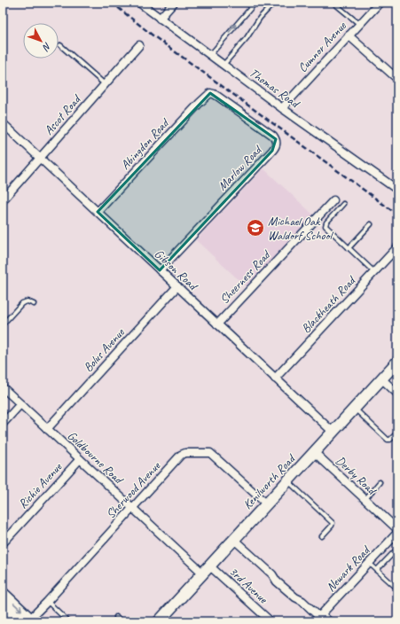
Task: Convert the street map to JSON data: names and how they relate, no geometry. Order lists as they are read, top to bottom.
{
  "streets": {
    "street": [
      "Cumnor Avenue",
      "Thomas Road",
      "Ascot Road",
      "Abingdon Road",
      "Marlow Road",
      "Gibson Road",
      "Sheerness Road",
      "Blackheath Road",
      "Bolus Avenue",
      "Goldbourne Road",
      "Derby Road",
      "Kenilworth Road",
      "Richie Avenue",
      "Sherwood Avenue",
      "Newark Road",
      "3rd Avenue"
    ]
  },
  "crossings": [
    ["Cumnor Avenue", "Thomas Road"],
    ["Ascot Road", "Gibson Road"],
    ["Abingdon Road", "Marlow Road"],
    ["Abingdon Road", "Gibson Road"],
    ["Marlow Road", "Gibson Road"],
    ["Gibson Road", "Sheerness Road"],
    ["Gibson Road", "Blackheath Road"],
    ["Gibson Road", "Bolus Avenue"],
    ["Gibson Road", "Kenilworth Road"],
    ["Bolus Avenue", "Goldbourne Road"],
    ["Goldbourne Road", "Kenilworth Road"],
    ["Goldbourne Road", "Richie Avenue"],
    ["Goldbourne Road", "Sherwood Avenue"],
    ["Goldbourne Road", "3rd Avenue"],
    ["Derby Road", "Kenilworth Road"],
    ["Kenilworth Road", "Sherwood Avenue"],
    ["Kenilworth Road", "3rd Avenue"]
  ],
  "places": {
    "school or university": ["Michael Oak Waldorf School"]
  },
  "north": "bottom right"
}
